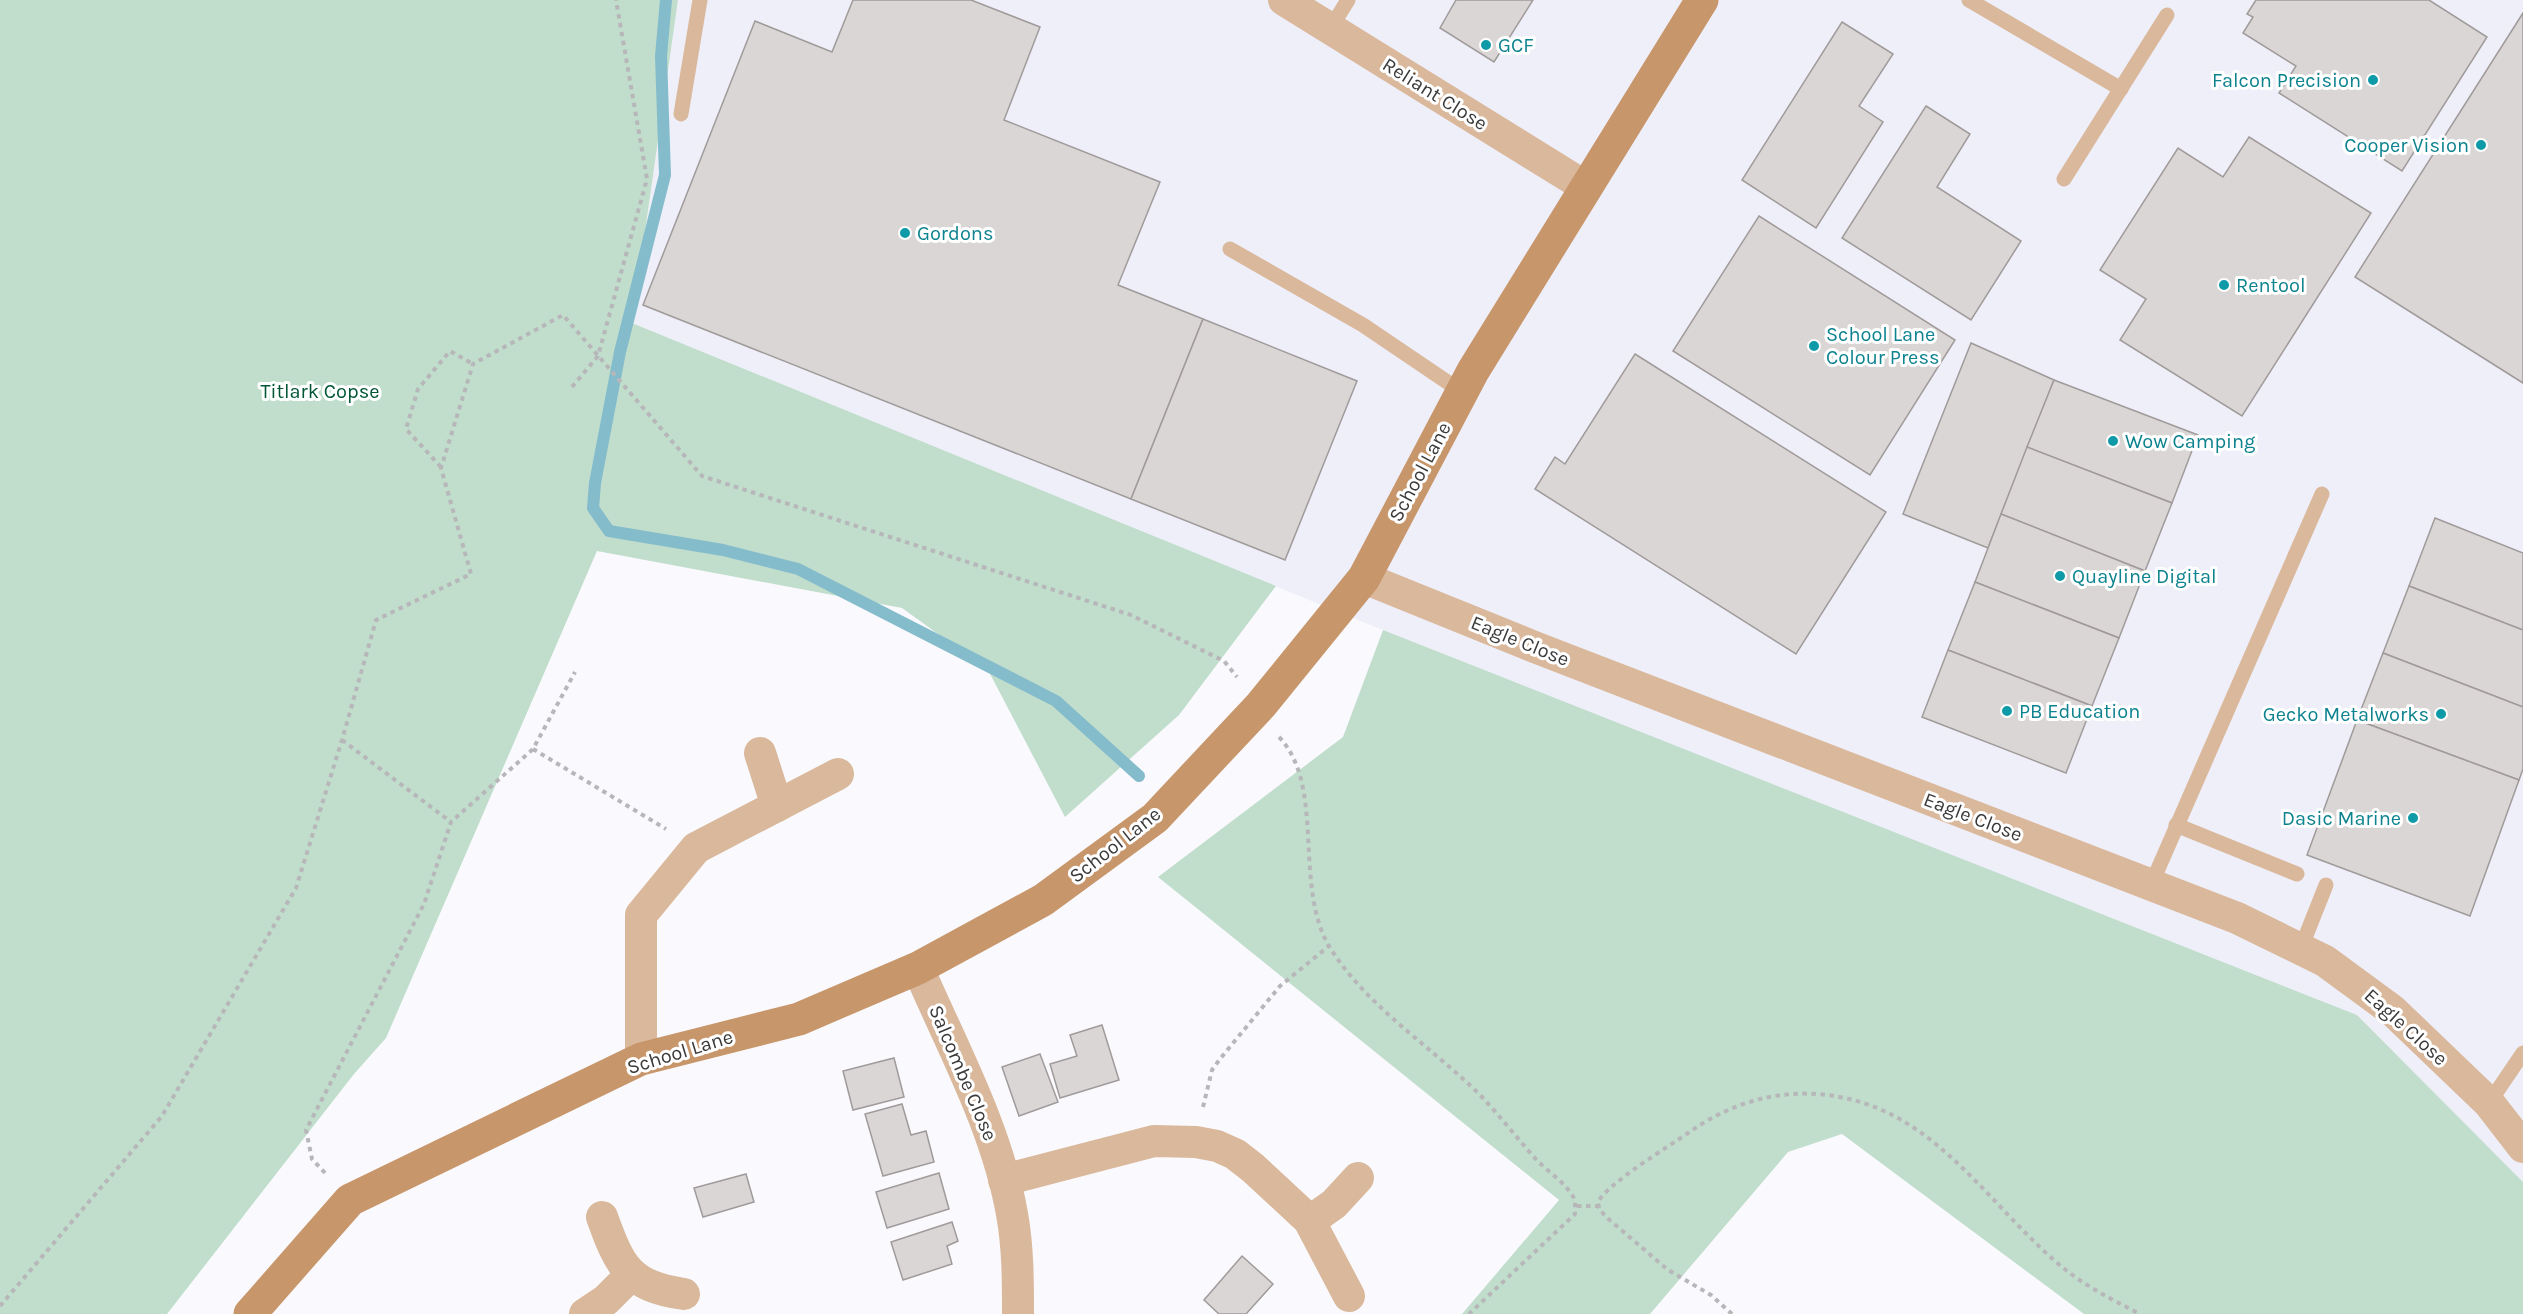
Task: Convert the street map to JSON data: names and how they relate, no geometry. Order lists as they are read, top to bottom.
{
  "streets": {
    "street": [
      "Reliant Close",
      "School Lane",
      "Eagle Close",
      "Salcombe Close"
    ]
  },
  "crossings": [
    ["Reliant Close", "School Lane"],
    ["School Lane", "Eagle Close"],
    ["School Lane", "Salcombe Close"]
  ],
  "parks": ["Titlark Copse"],
  "places": [
    "GCF",
    "Falcon Precision",
    "Cooper Vision",
    "Gordons",
    "Rentool",
    "School Lane Colour Press",
    "Wow Camping",
    "Quayline Digital",
    "PB Education",
    "Gecko Metalworks",
    "Dasic Marine"
  ]
}
